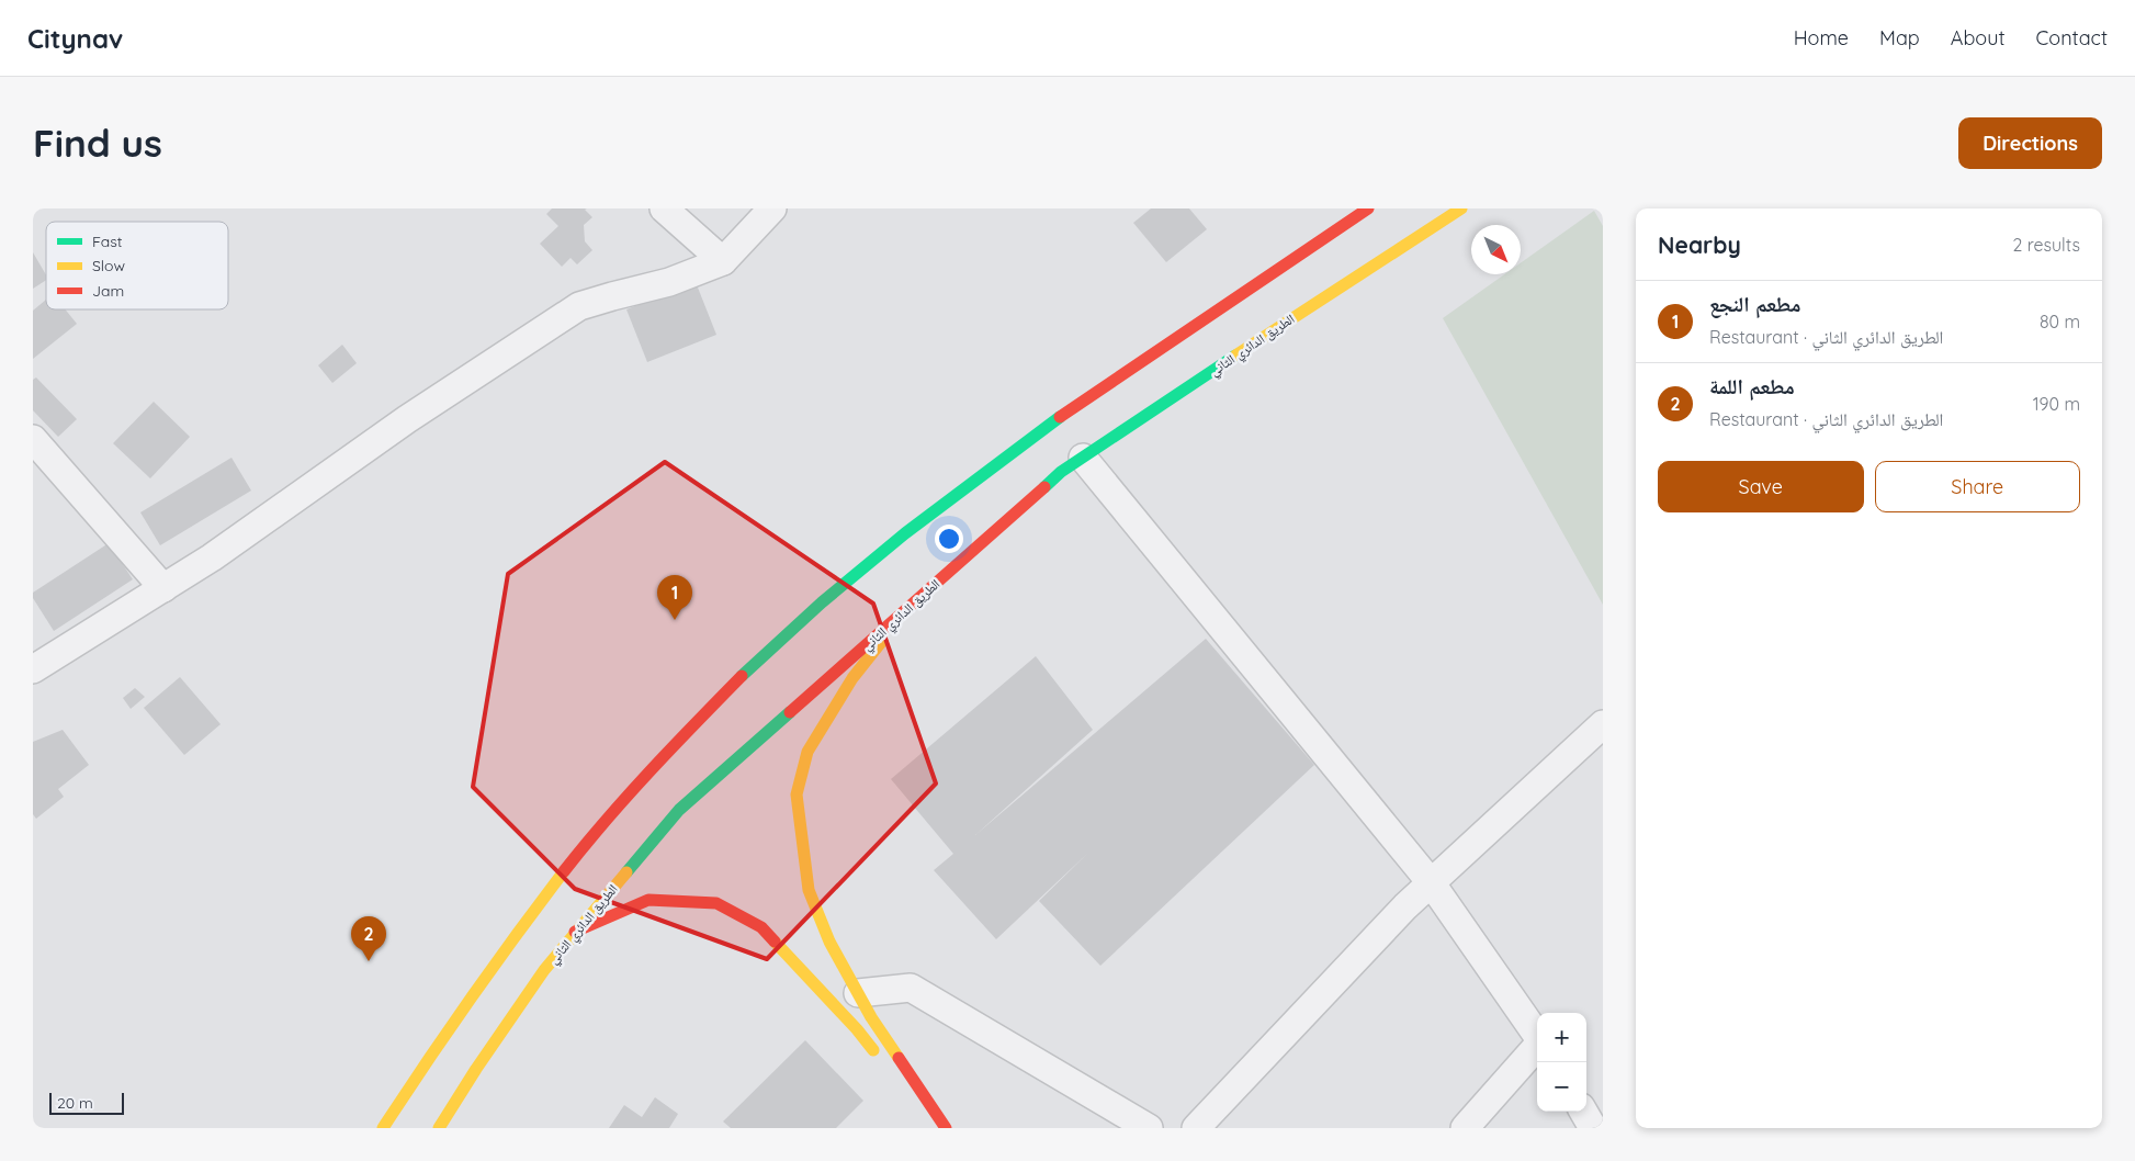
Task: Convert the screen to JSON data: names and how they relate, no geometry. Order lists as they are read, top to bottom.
{
  "streets": {
    "main road": ["الطريق الدائري الثاني"]
  },
  "legend": ["Fast", "Slow", "Jam"],
  "scale_bar": "20 m",
  "north": "bottom right",
  "page": {
    "header": "Citynav",
    "nav": [
      "Home",
      "Map",
      "About",
      "Contact"
    ],
    "buttons": [
      "Directions",
      ["Save", "Share"]
    ],
    "title": "Find us",
    "heading": ["Nearby", "2 results"],
    "list": [
      {
        "mark": "1",
        "name": "مطعم النجع",
        "note": "Restaurant · الطريق الدائري الثاني",
        "value": "80 m"
      },
      {
        "mark": "2",
        "name": "مطعم اللمة",
        "note": "Restaurant · الطريق الدائري الثاني",
        "value": "190 m"
      }
    ],
    "pins": ["1", "2"],
    "map_buttons": ["+", "−"],
    "scale": "20 m"
  }
}
